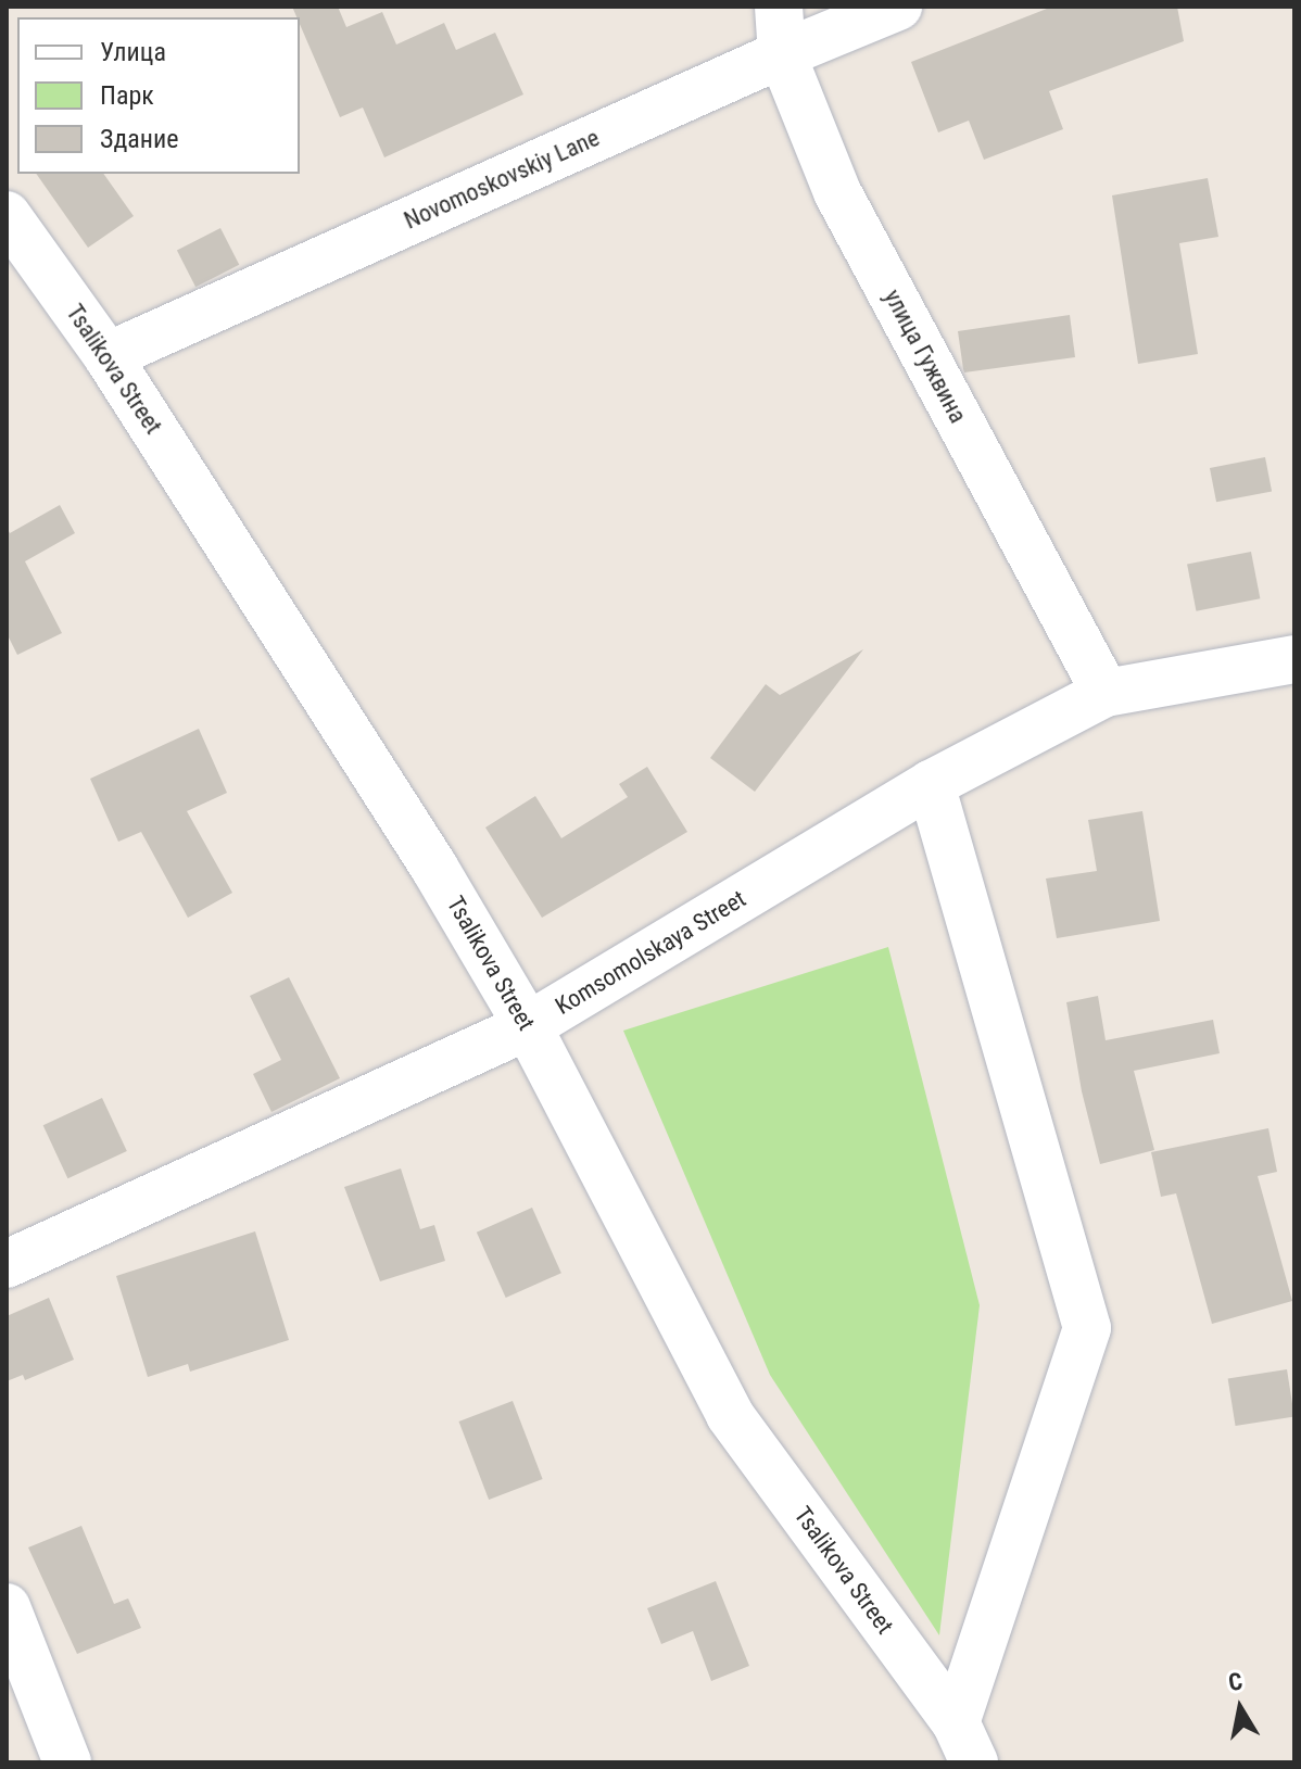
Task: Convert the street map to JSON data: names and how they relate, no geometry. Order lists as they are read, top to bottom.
{
  "streets": {
    "street": [
      "Novomoskovskiy Lane",
      "улица Гужвина",
      "Tsalikova Street",
      "Komsomolskaya Street"
    ]
  },
  "crossings": [
    ["Novomoskovskiy Lane", "улица Гужвина"],
    ["Novomoskovskiy Lane", "Tsalikova Street"],
    ["улица Гужвина", "Komsomolskaya Street"],
    ["Tsalikova Street", "Komsomolskaya Street"]
  ],
  "legend": ["Улица", "Парк", "Здание"],
  "north": "top"
}
